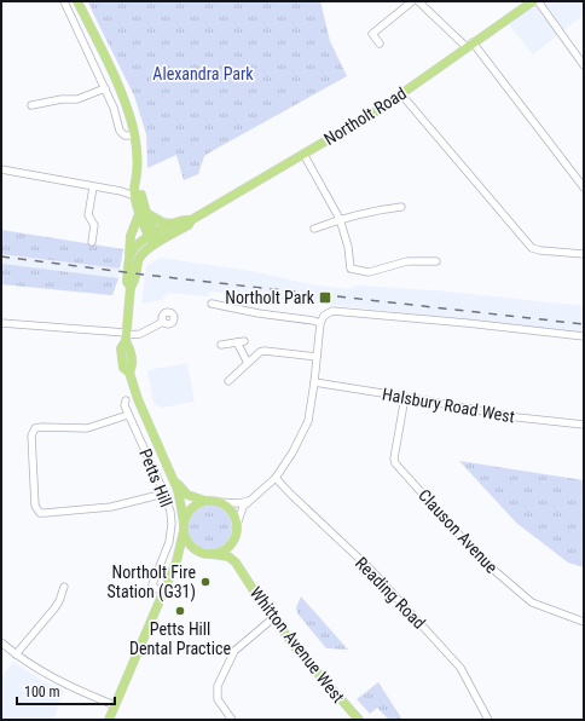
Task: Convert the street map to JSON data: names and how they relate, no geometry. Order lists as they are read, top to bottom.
{
  "streets": {
    "main road": ["Northolt Road", "Petts Hill", "Whitton Avenue West"],
    "street": ["Halsbury Road West", "Clauson Avenue", "Reading Road"]
  },
  "crossings": [
    ["Northolt Road", "Petts Hill"],
    ["Halsbury Road West", "Clauson Avenue"],
    ["Petts Hill", "Whitton Avenue West"]
  ],
  "parks": ["Alexandra Park"],
  "places": {
    "transit": ["Northolt Park"],
    "other": ["Northolt Fire Station (G31)", "Petts Hill Dental Practice"]
  },
  "scale_bar": "100 m"
}
